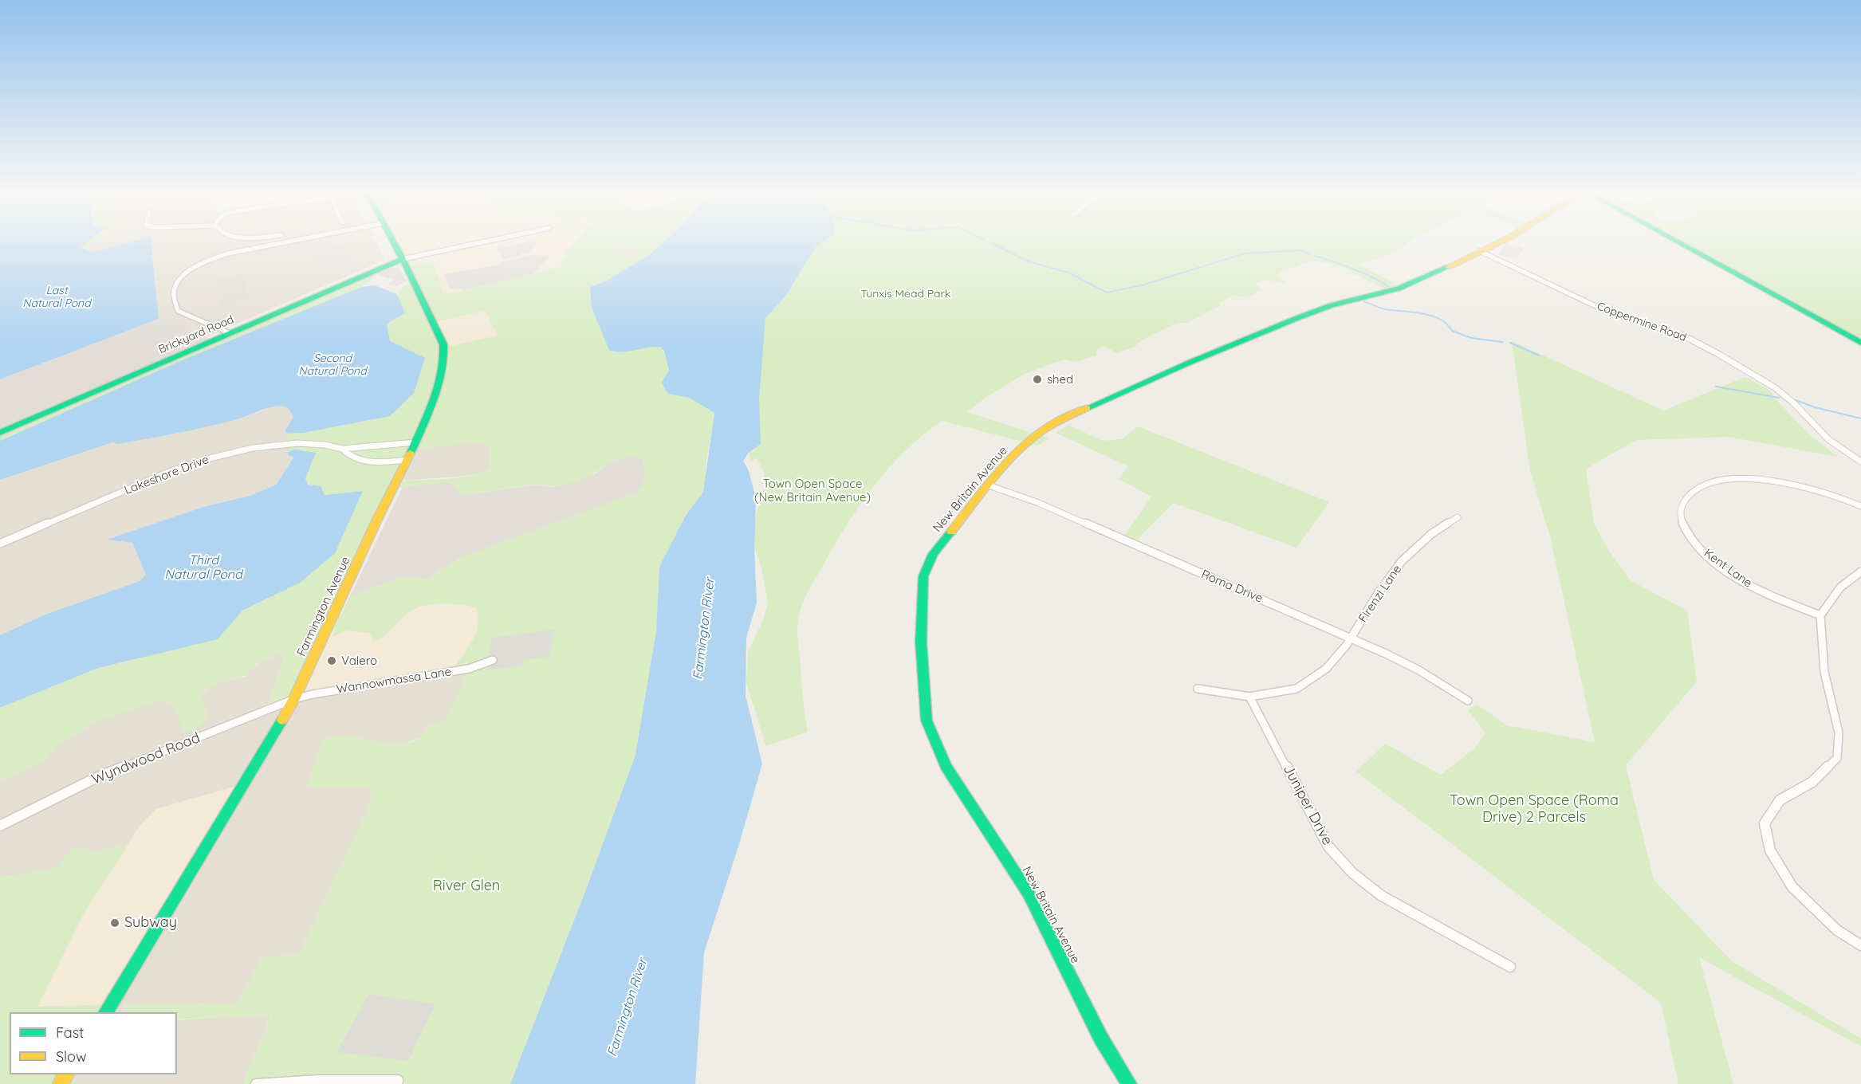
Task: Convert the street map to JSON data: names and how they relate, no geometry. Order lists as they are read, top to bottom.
{
  "streets": {
    "street": [
      "Coppermine Road",
      "Brickyard Road",
      "Lakeshore Drive",
      "New Britain Avenue",
      "Kent Lane",
      "Roma Drive",
      "Firenzi Lane",
      "Farmington Avenue",
      "Wannowmassa Lane",
      "Wyndwood Road",
      "Juniper Drive"
    ]
  },
  "crossings": [
    ["Coppermine Road", "New Britain Avenue"],
    ["Brickyard Road", "Farmington Avenue"],
    ["Lakeshore Drive", "Farmington Avenue"],
    ["New Britain Avenue", "Roma Drive"],
    ["Roma Drive", "Firenzi Lane"],
    ["Firenzi Lane", "Juniper Drive"],
    ["Farmington Avenue", "Wannowmassa Lane"],
    ["Farmington Avenue", "Wyndwood Road"],
    ["Wannowmassa Lane", "Wyndwood Road"]
  ],
  "water": [
    "Last Natural Pond",
    "Second Natural Pond",
    "Third Natural Pond",
    "Farmington River"
  ],
  "parks": [
    "Tunxis Mead Park",
    "Town Open Space (New Britain Avenue)",
    "Town Open Space (Roma Drive) 2 Parcels",
    "River Glen"
  ],
  "places": ["shed", "Valero", "Subway"],
  "legend": ["Fast", "Slow"]
}
